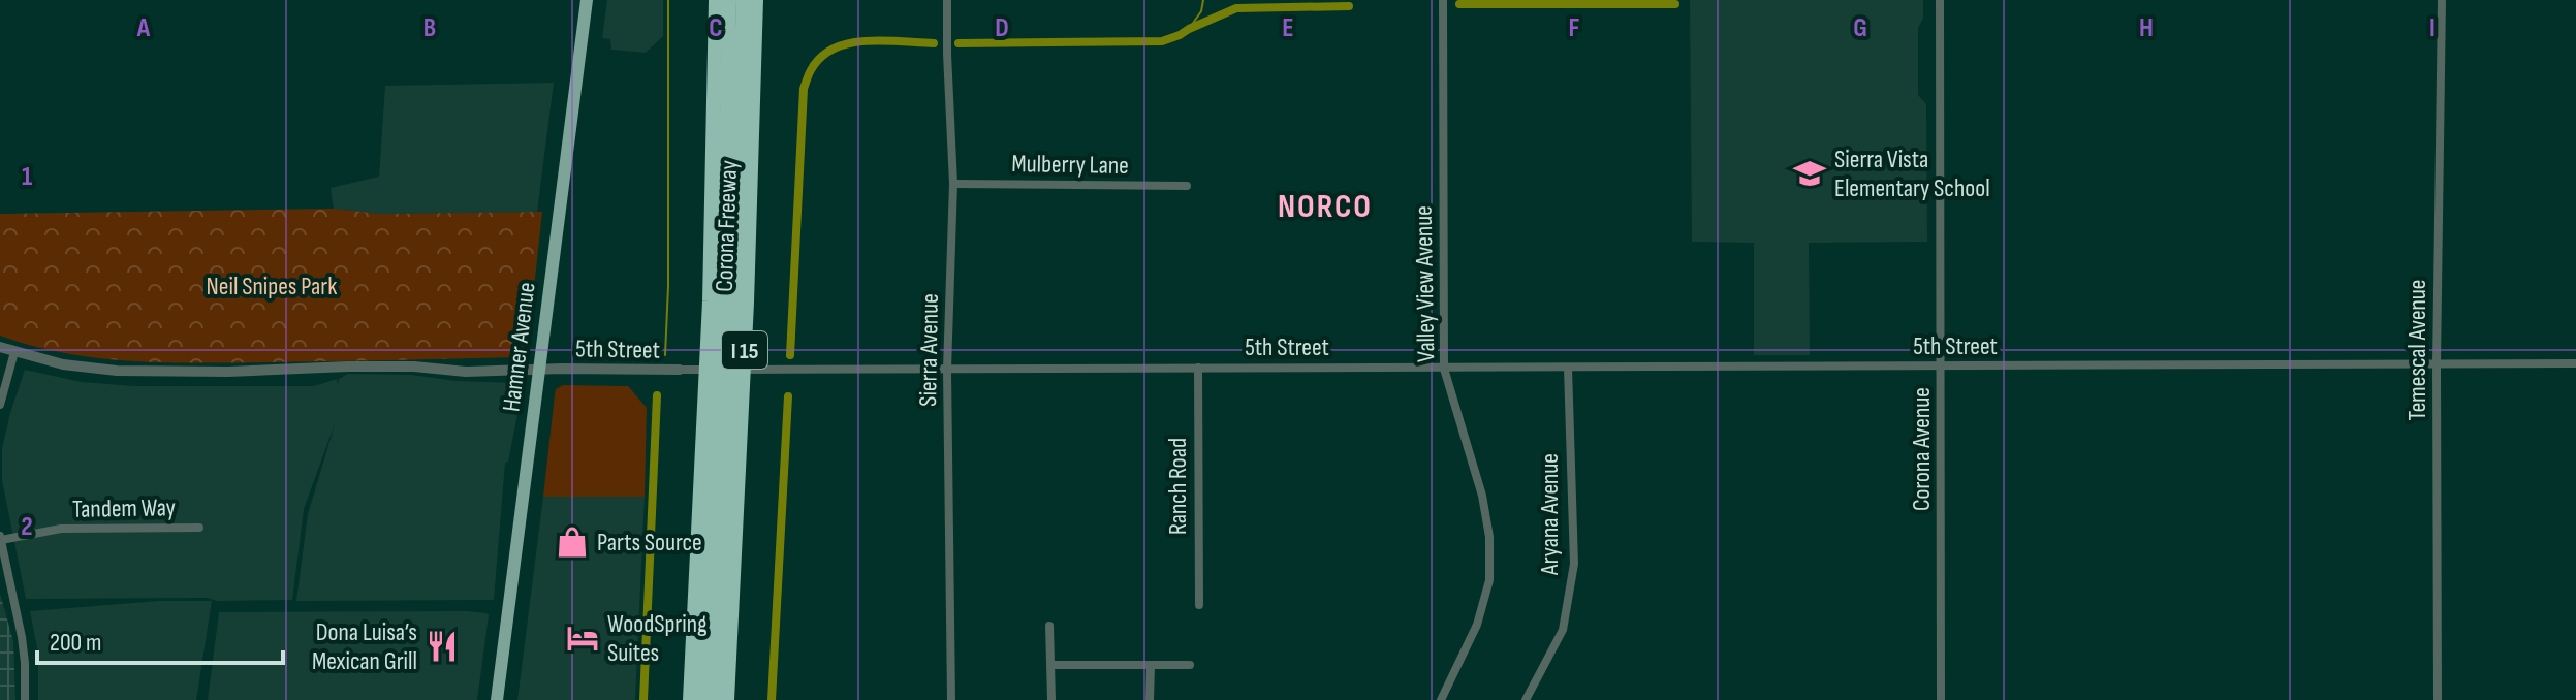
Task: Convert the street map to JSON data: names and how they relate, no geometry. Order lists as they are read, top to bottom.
{
  "streets": {
    "highway": ["Corona Freeway", "I 15"],
    "main road": ["Hamner Avenue"],
    "street": [
      "Mulberry Lane",
      "Valley View Avenue",
      "5th Street",
      "Sierra Avenue",
      "Temescal Avenue",
      "Corona Avenue",
      "Ranch Road",
      "Tandem Way",
      "Aryana Avenue"
    ]
  },
  "crossings": [
    ["Mulberry Lane", "Sierra Avenue"],
    ["Valley View Avenue", "5th Street"],
    ["5th Street", "Hamner Avenue"],
    ["5th Street", "Sierra Avenue"],
    ["5th Street", "Temescal Avenue"],
    ["5th Street", "Corona Avenue"],
    ["5th Street", "Ranch Road"],
    ["5th Street", "Aryana Avenue"]
  ],
  "districts": ["NORCO"],
  "parks": ["Neil Snipes Park"],
  "places": {
    "school or university": ["Sierra Vista Elementary School"],
    "shop": ["Parts Source"],
    "hotel": ["WoodSpring Suites"],
    "restaurant": ["Dona Luisa’s Mexican Grill"]
  },
  "scale_bar": "200 m",
  "grid": {
    "columns": [
      "A",
      "B",
      "C",
      "D",
      "E",
      "F",
      "G",
      "H",
      "I"
    ],
    "rows": ["1", "2"]
  }
}
